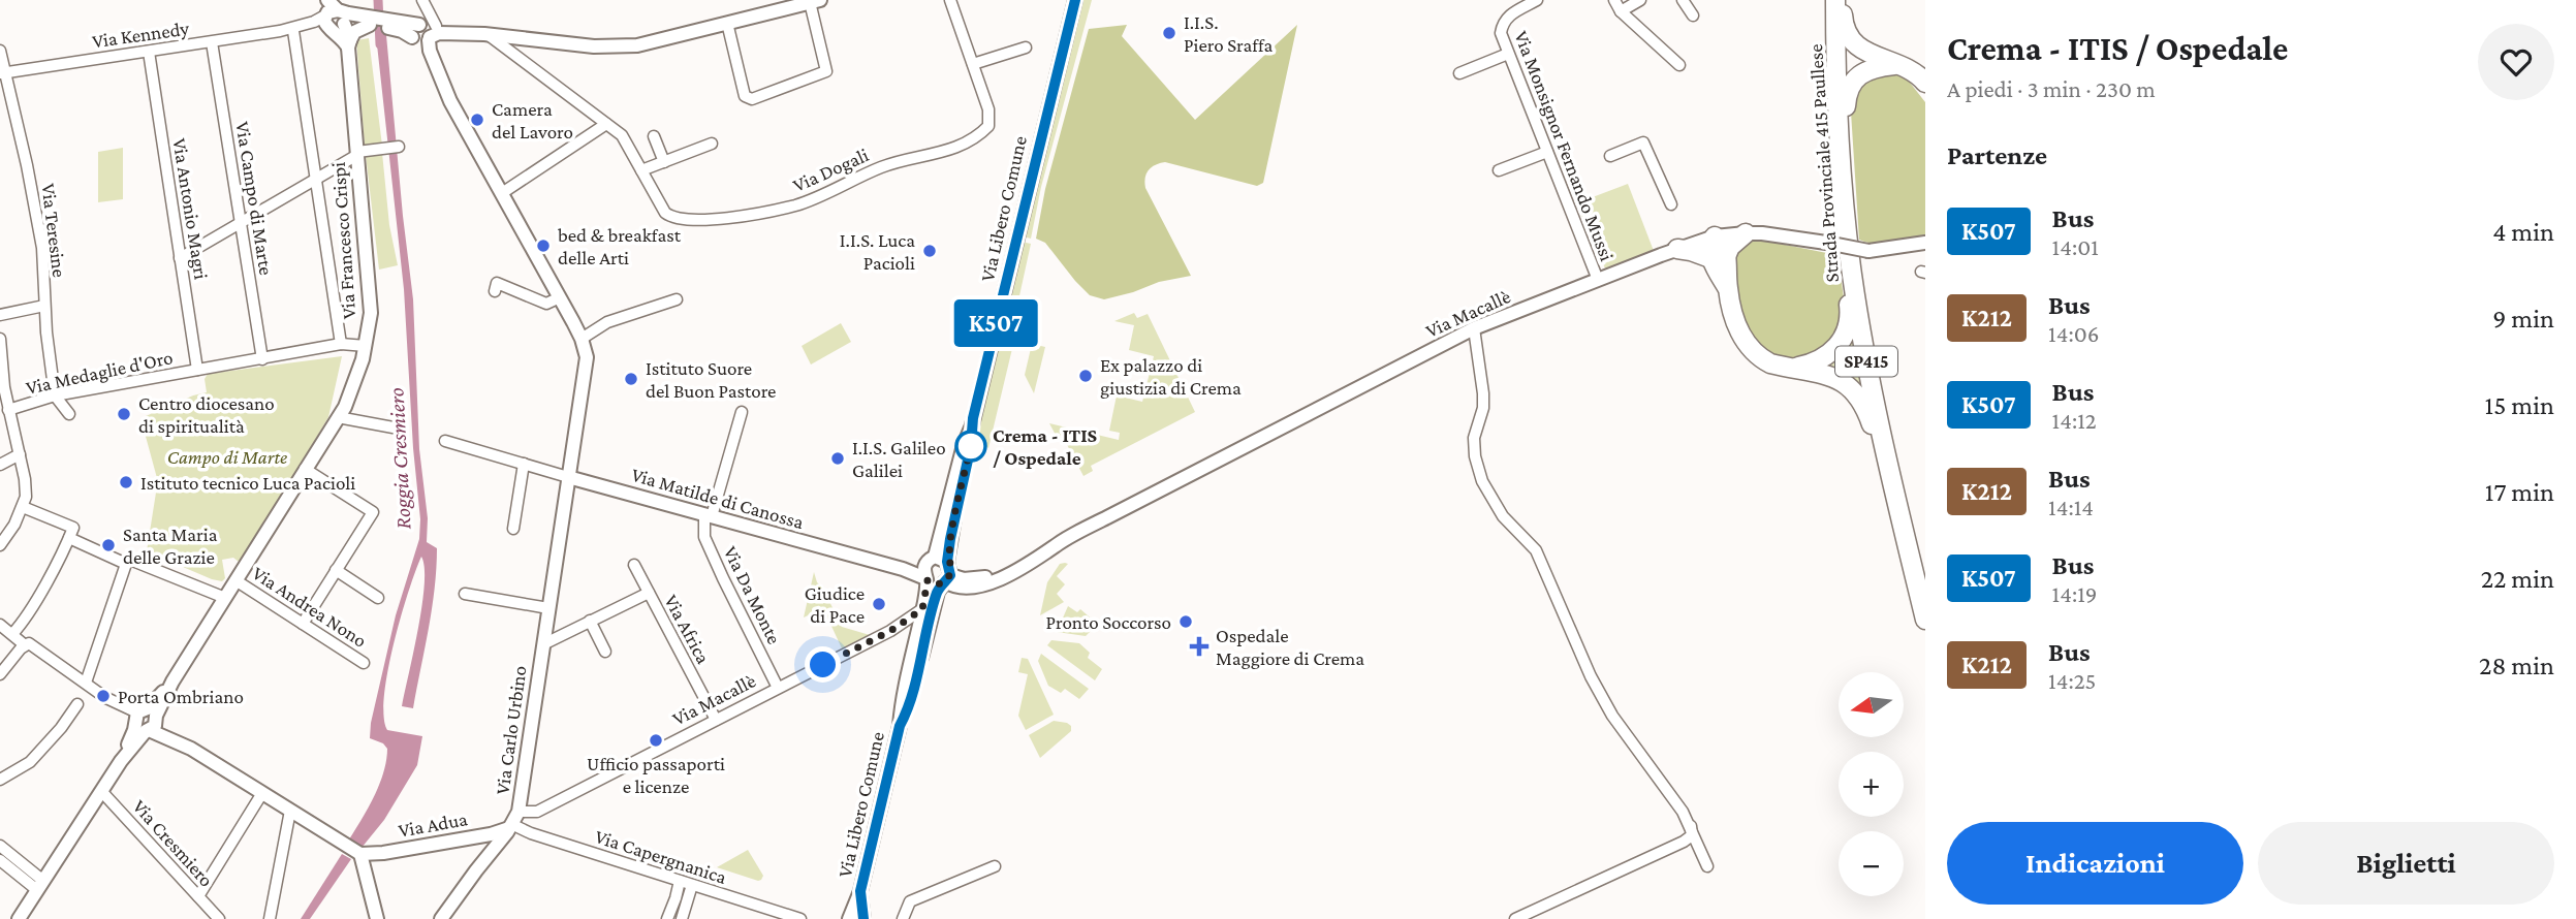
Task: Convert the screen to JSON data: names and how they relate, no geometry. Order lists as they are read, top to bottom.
{
  "streets": {
    "highway": ["Strada Provinciale 415 Paullese", "SP415"],
    "street": [
      "Via Kennedy",
      "Via Monsignor Fernando Mussi",
      "Via Dogali",
      "Via Campo di Marte",
      "Via Antonio Magri",
      "Via Libero Comune",
      "Via Teresine",
      "Via Francesco Crispi",
      "Via Macallè",
      "Via Medaglie d'Oro",
      "Via Matilde di Canossa",
      "Via Da Monte",
      "Via Andrea Nono",
      "Via Africa",
      "Via Carlo Urbino",
      "Via Adua",
      "Via Cresmiero",
      "Via Capergnanica"
    ]
  },
  "crossings": [
    ["Via Kennedy", "Via Campo di Marte"],
    ["Via Kennedy", "Via Antonio Magri"],
    ["Via Kennedy", "Via Teresine"],
    ["Via Monsignor Fernando Mussi", "Via Macallè"],
    ["Via Campo di Marte", "Via Medaglie d'Oro"],
    ["Via Antonio Magri", "Via Medaglie d'Oro"],
    ["Via Libero Comune", "Via Macallè"],
    ["Via Libero Comune", "Via Matilde di Canossa"],
    ["Via Teresine", "Via Medaglie d'Oro"],
    ["Via Francesco Crispi", "Via Medaglie d'Oro"],
    ["Via Francesco Crispi", "Via Andrea Nono"],
    ["Via Macallè", "Via Matilde di Canossa"],
    ["Via Macallè", "Via Da Monte"],
    ["Via Macallè", "Via Africa"],
    ["Via Macallè", "Via Carlo Urbino"],
    ["Via Macallè", "Via Adua"],
    ["Via Macallè", "Via Capergnanica"],
    ["Via Matilde di Canossa", "Via Da Monte"],
    ["Via Matilde di Canossa", "Via Carlo Urbino"],
    ["Via Africa", "Via Carlo Urbino"],
    ["Via Carlo Urbino", "Via Adua"],
    ["Via Carlo Urbino", "Via Capergnanica"],
    ["Via Adua", "Via Capergnanica"]
  ],
  "water": ["Roggia Cresmiero"],
  "parks": ["Campo di Marte"],
  "places": {
    "other": [
      "I.I.S. Piero Sraffa",
      "Camera del Lavoro",
      "bed & breakfast delle Arti",
      "I.I.S. Luca Pacioli",
      "Ex palazzo di giustizia di Crema",
      "Istituto Suore del Buon Pastore",
      "Centro diocesano di spiritualità",
      "Crema - ITIS / Ospedale",
      "I.I.S. Galileo Galilei",
      "Istituto tecnico Luca Pacioli",
      "Santa Maria delle Grazie",
      "Giudice di Pace",
      "Pronto Soccorso",
      "Porta Ombriano",
      "Ufficio passaporti e licenze"
    ],
    "health": ["Ospedale Maggiore di Crema"]
  },
  "lines": ["bus line K507"],
  "north": "left",
  "page": {
    "on_map": "K507",
    "heading": [
      ["Crema - ITIS / Ospedale", "A piedi · 3 min · 230 m"],
      "Partenze"
    ],
    "list": [
      {
        "mark": "K507",
        "name": "Bus",
        "note": "14:01",
        "value": "4 min"
      },
      {
        "mark": "K212",
        "name": "Bus",
        "note": "14:06",
        "value": "9 min"
      },
      {
        "mark": "K507",
        "name": "Bus",
        "note": "14:12",
        "value": "15 min"
      },
      {
        "mark": "K212",
        "name": "Bus",
        "note": "14:14",
        "value": "17 min"
      },
      {
        "mark": "K507",
        "name": "Bus",
        "note": "14:19",
        "value": "22 min"
      },
      {
        "mark": "K212",
        "name": "Bus",
        "note": "14:25",
        "value": "28 min"
      }
    ],
    "map_buttons": ["+", "−"],
    "buttons": ["Indicazioni", "Biglietti"]
  }
}
